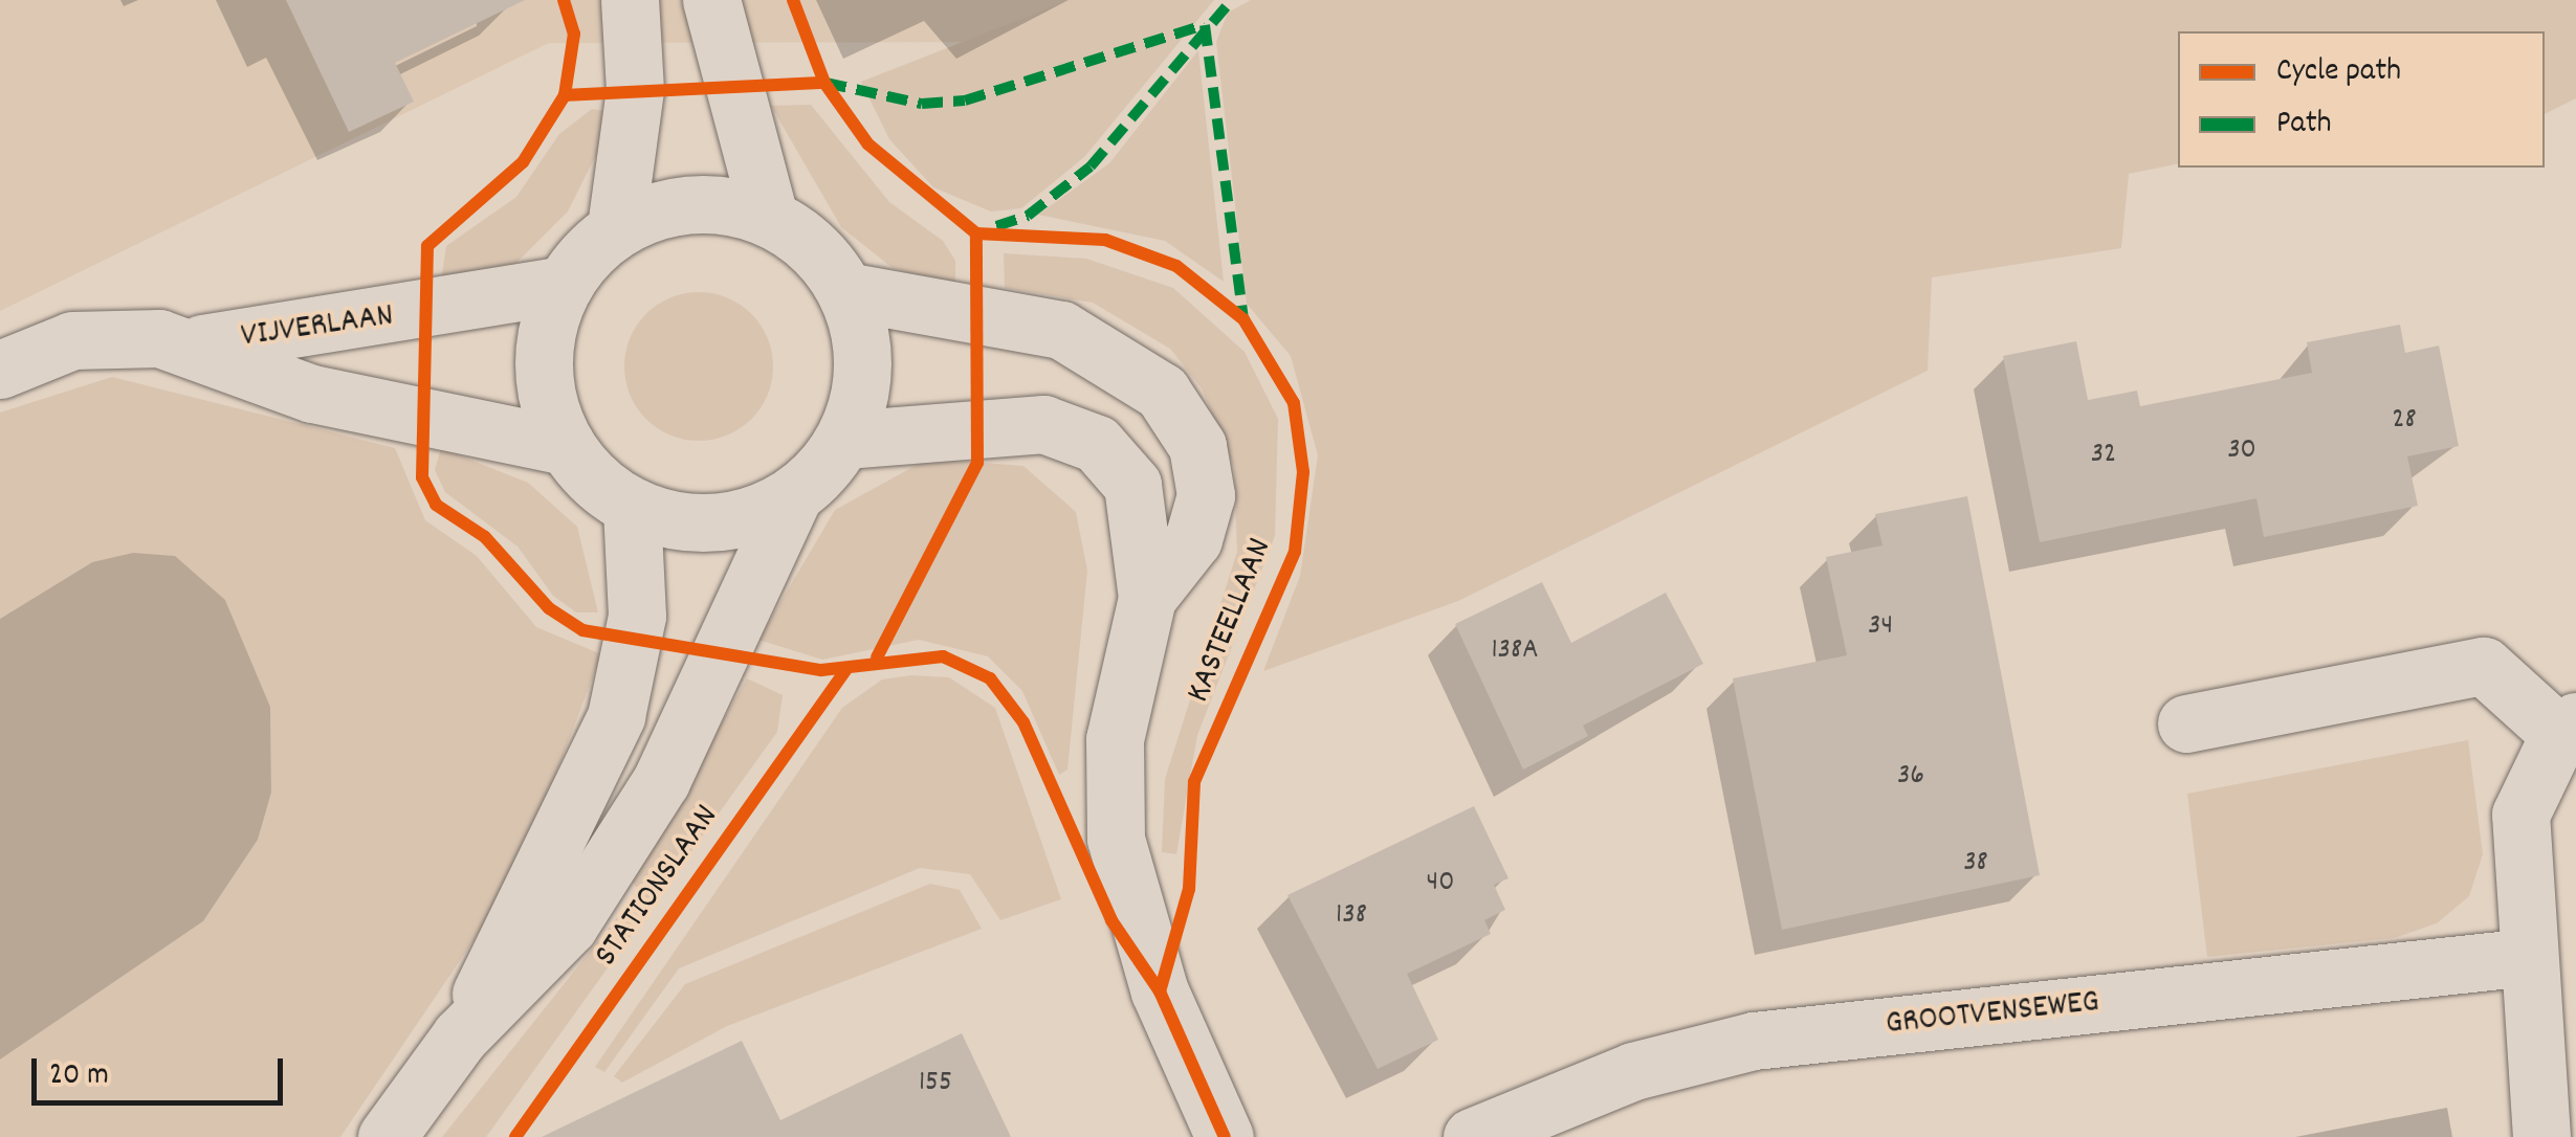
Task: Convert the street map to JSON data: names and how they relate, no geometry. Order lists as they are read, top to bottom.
{
  "streets": {
    "street": [
      "VIJVERLAAN",
      "KASTEELLAAN",
      "STATIONSLAAN",
      "GROOTVENSEWEG"
    ]
  },
  "crossings": [
    ["VIJVERLAAN", "KASTEELLAAN"],
    ["VIJVERLAAN", "STATIONSLAAN"],
    ["KASTEELLAAN", "STATIONSLAAN"]
  ],
  "house_numbers": [
    "28",
    "30",
    "32",
    "34",
    "138A",
    "36",
    "38",
    "40",
    "138",
    "155"
  ],
  "legend": ["Cycle path", "Path"],
  "scale_bar": "20 m"
}
